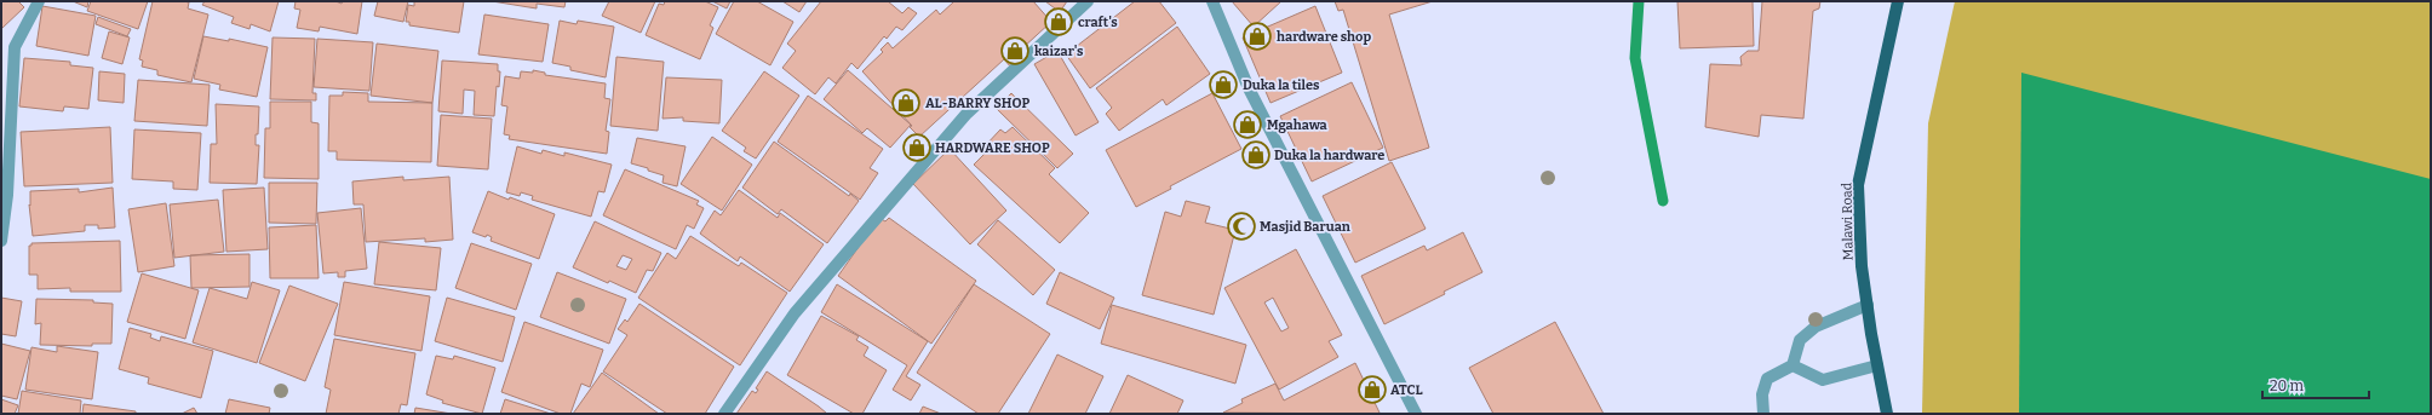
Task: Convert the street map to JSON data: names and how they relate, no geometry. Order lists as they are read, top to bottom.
{
  "streets": {
    "main road": ["Malawi Road"]
  },
  "places": {
    "shop": [
      "craft's",
      "hardware shop",
      "kaizar's",
      "Duka la tiles",
      "AL-BARRY SHOP",
      "Mgahawa",
      "HARDWARE SHOP",
      "Duka la hardware",
      "ATCL"
    ],
    "mosque": ["Masjid Baruan"]
  },
  "scale_bar": "20 m"
}
